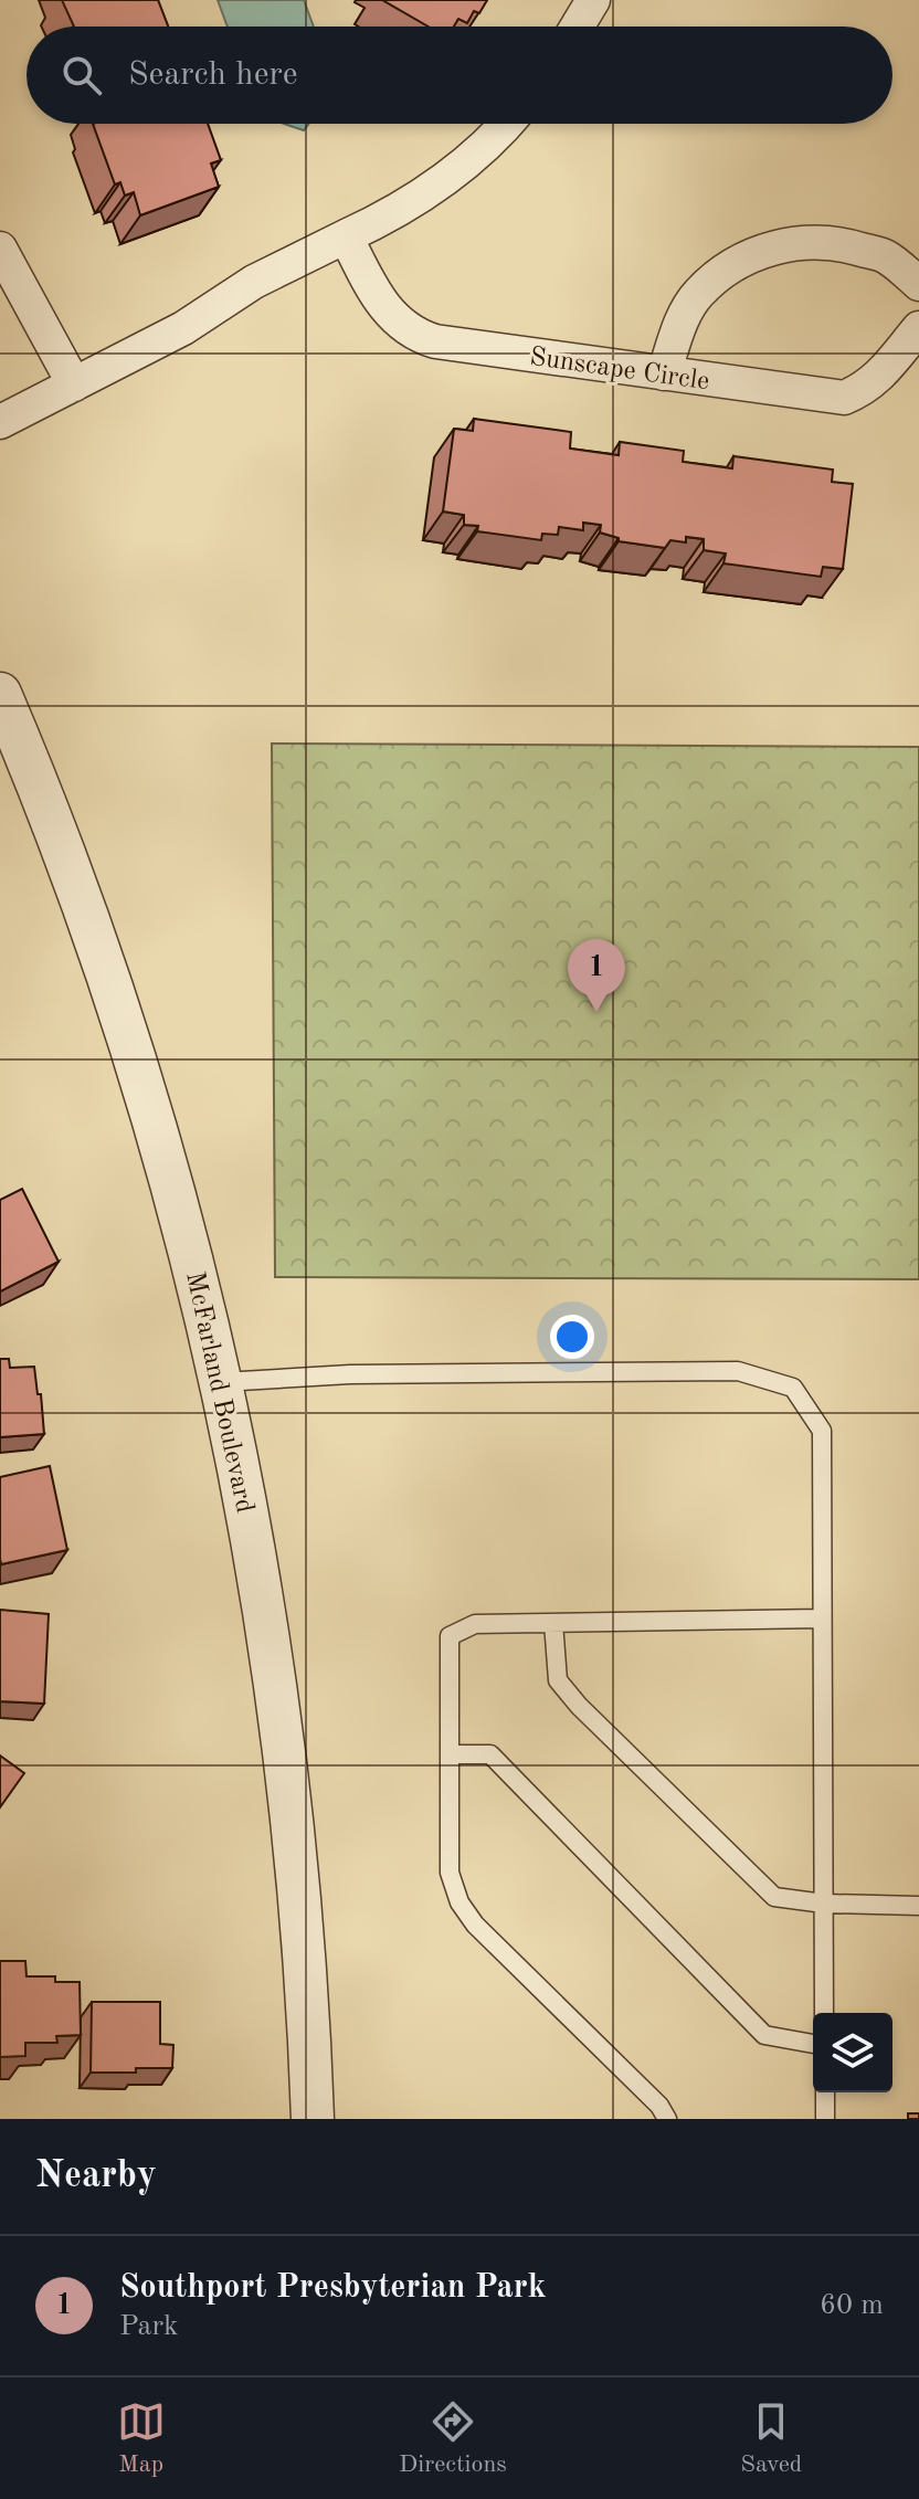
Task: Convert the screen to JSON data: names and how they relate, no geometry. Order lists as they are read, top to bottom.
{
  "streets": {
    "street": ["Sunscape Circle", "McFarland Boulevard"]
  },
  "page": {
    "search": "Search here",
    "pins": "1",
    "heading": "Nearby",
    "list": [
      {
        "mark": "1",
        "name": "Southport Presbyterian Park",
        "note": "Park",
        "value": "60 m"
      }
    ],
    "nav": ["Map", "Directions", "Saved"]
  }
}
